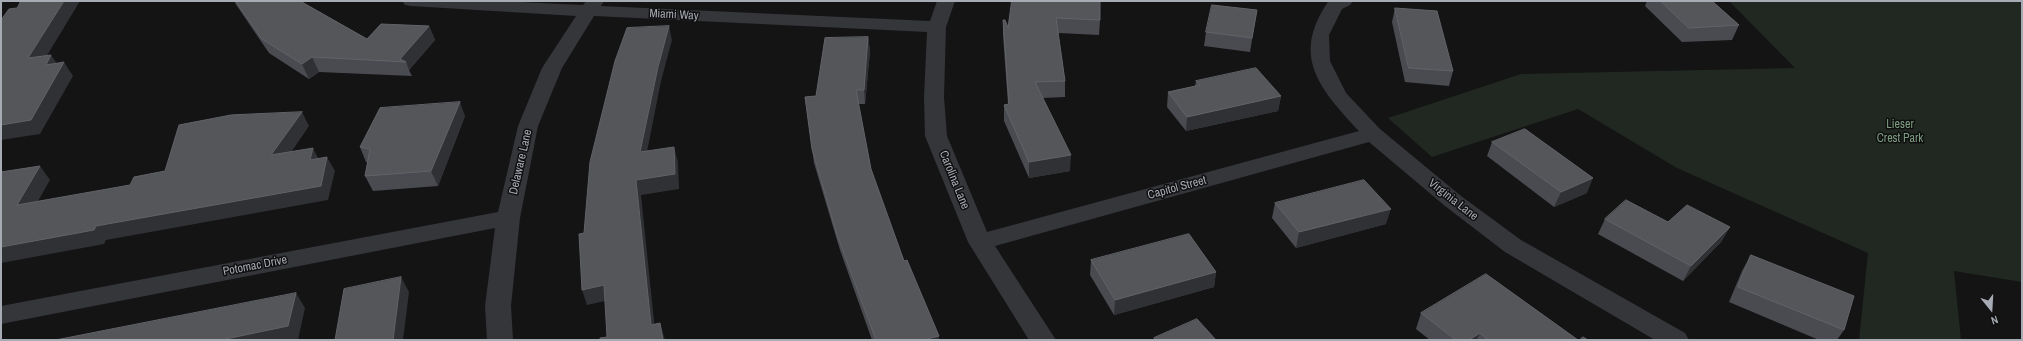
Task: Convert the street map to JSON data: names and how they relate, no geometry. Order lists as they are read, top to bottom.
{
  "streets": {
    "street": [
      "Miami Way",
      "Delaware Lane",
      "Carolina Lane",
      "Capitol Street",
      "Virginia Lane",
      "Potomac Drive"
    ]
  },
  "crossings": [
    ["Miami Way", "Delaware Lane"],
    ["Miami Way", "Carolina Lane"],
    ["Delaware Lane", "Potomac Drive"],
    ["Carolina Lane", "Capitol Street"],
    ["Capitol Street", "Virginia Lane"]
  ],
  "parks": ["Lieser Crest Park"],
  "north": "bottom"
}
